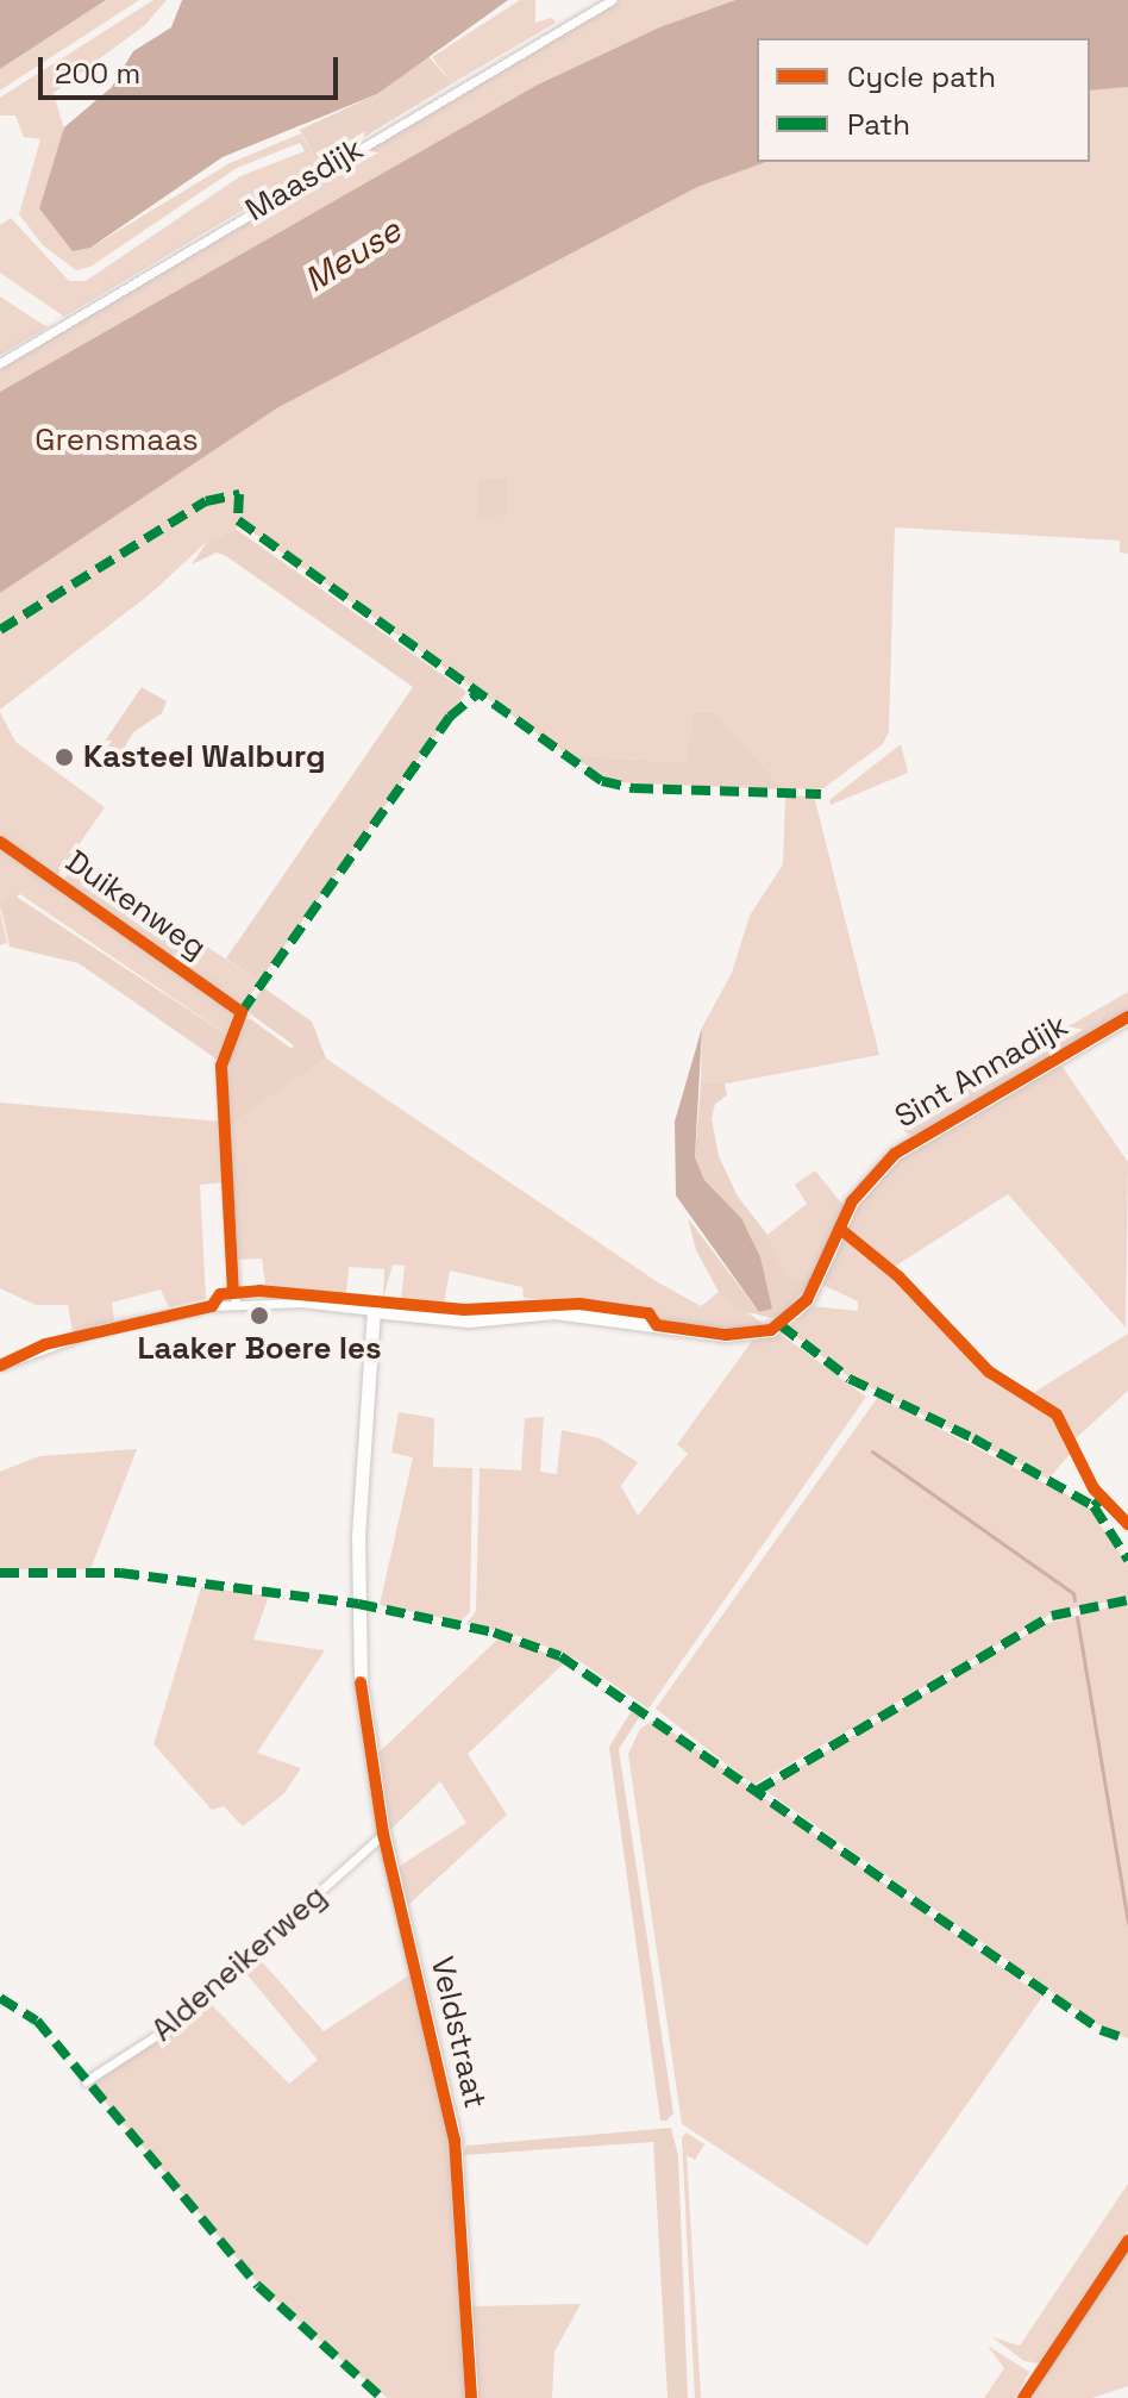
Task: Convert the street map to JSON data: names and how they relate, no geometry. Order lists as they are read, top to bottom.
{
  "streets": {
    "street": [
      "Maasdijk",
      "Duikenweg",
      "Sint Annadijk",
      "Aldeneikerweg",
      "Veldstraat"
    ]
  },
  "crossings": [
    ["Sint Annadijk", "Veldstraat"],
    ["Aldeneikerweg", "Veldstraat"]
  ],
  "water": ["Meuse"],
  "parks": ["Grensmaas"],
  "places": ["Kasteel Walburg", "Laaker Boere Ies"],
  "legend": ["Cycle path", "Path"],
  "scale_bar": "200 m"
}
